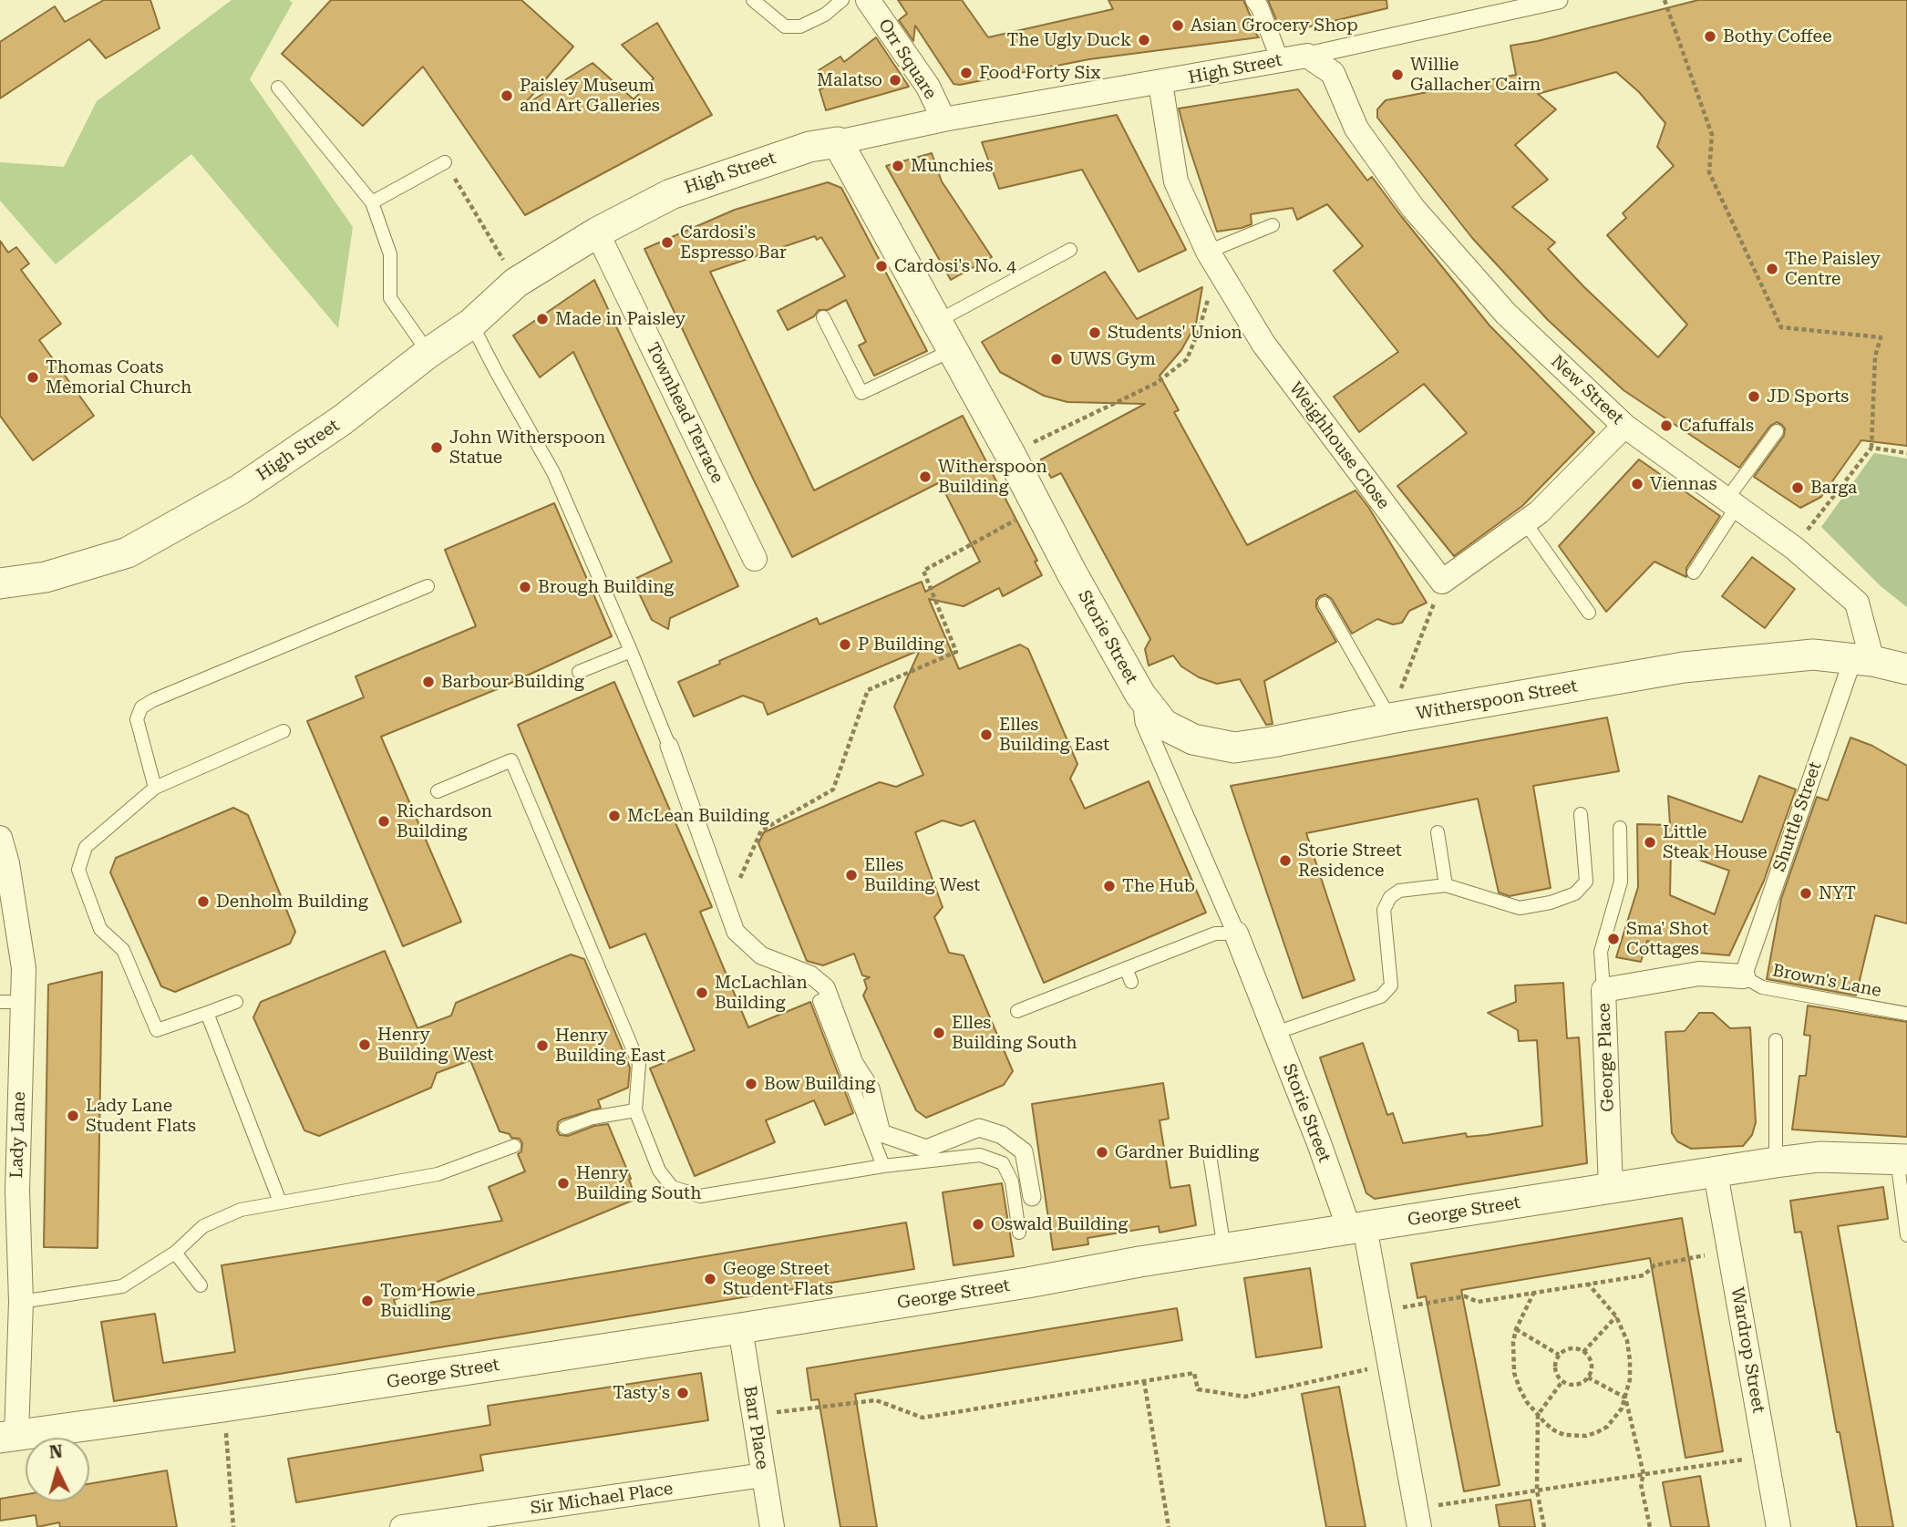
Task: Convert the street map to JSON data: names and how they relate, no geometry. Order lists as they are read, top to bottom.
{
  "streets": {
    "street": [
      "Orr Square",
      "High Street",
      "New Street",
      "Townhead Terrace",
      "Weighhouse Close",
      "Storie Street",
      "Witherspoon Street",
      "Shuttle Street",
      "George Place",
      "Lady Lane",
      "George Street",
      "Wardrop Street",
      "Barr Place",
      "Sir Michael Place"
    ],
    "lane": ["Brown's Lane"]
  },
  "crossings": [
    ["Orr Square", "High Street"],
    ["High Street", "New Street"],
    ["High Street", "Townhead Terrace"],
    ["High Street", "Weighhouse Close"],
    ["High Street", "Storie Street"],
    ["New Street", "Witherspoon Street"],
    ["New Street", "Shuttle Street"],
    ["Storie Street", "Witherspoon Street"],
    ["Storie Street", "George Street"],
    ["Witherspoon Street", "Shuttle Street"],
    ["Shuttle Street", "Brown's Lane"],
    ["Shuttle Street", "George Place"],
    ["Brown's Lane", "George Place"],
    ["George Place", "George Street"],
    ["Lady Lane", "George Street"],
    ["George Street", "Wardrop Street"],
    ["George Street", "Barr Place"],
    ["Barr Place", "Sir Michael Place"]
  ],
  "places": [
    "Asian Grocery Shop",
    "Bothy Coffee",
    "The Ugly Duck",
    "Food Forty Six",
    "Willie Gallacher Cairn",
    "Malatso",
    "Paisley Museum and Art Galleries",
    "Munchies",
    "Cardosi's Espresso Bar",
    "Cardosi's No. 4",
    "The Paisley Centre",
    "Made in Paisley",
    "Students' Union",
    "UWS Gym",
    "Thomas Coats Memorial Church",
    "JD Sports",
    "Cafuffals",
    "John Witherspoon Statue",
    "Witherspoon Building",
    "Viennas",
    "Barga",
    "Brough Building",
    "P Building",
    "Barbour Building",
    "Elles Building East",
    "McLean Building",
    "Richardson Building",
    "Little Steak House",
    "Storie Street Residence",
    "Elles Building West",
    "The Hub",
    "NYT",
    "Denholm Building",
    "Sma' Shot Cottages",
    "McLachlan Building",
    "Elles Building South",
    "Henry Building West",
    "Henry Building East",
    "Bow Building",
    "Lady Lane Student Flats",
    "Gardner Buidling",
    "Henry Building South",
    "Oswald Building",
    "Geoge Street Student Flats",
    "Tom Howie Buidling",
    "Tasty's"
  ],
  "north": "top"
}
